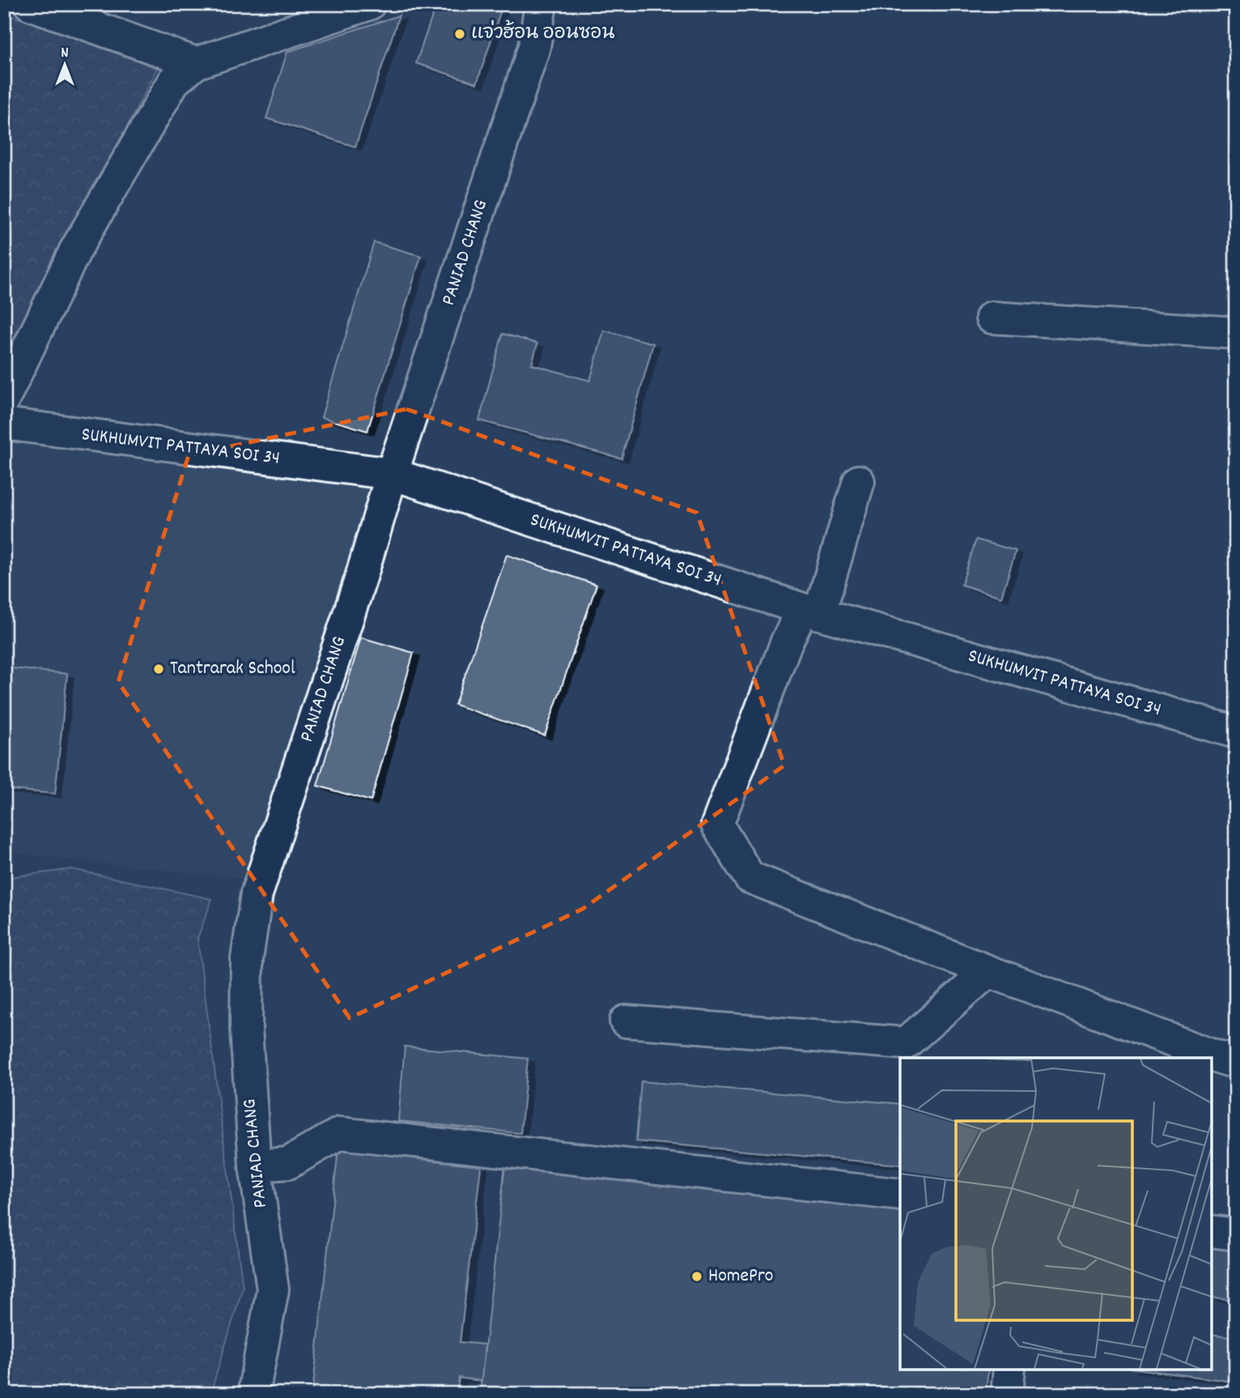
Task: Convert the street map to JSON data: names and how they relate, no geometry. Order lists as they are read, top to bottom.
{
  "streets": {
    "street": ["PANIAD CHANG", "SUKHUMVIT PATTAYA SOI 34"]
  },
  "crossings": [
    ["PANIAD CHANG", "SUKHUMVIT PATTAYA SOI 34"]
  ],
  "places": ["แจ่วฮ้อน ออนซอน", "Tantrarak School", "HomePro"],
  "north": "top"
}
